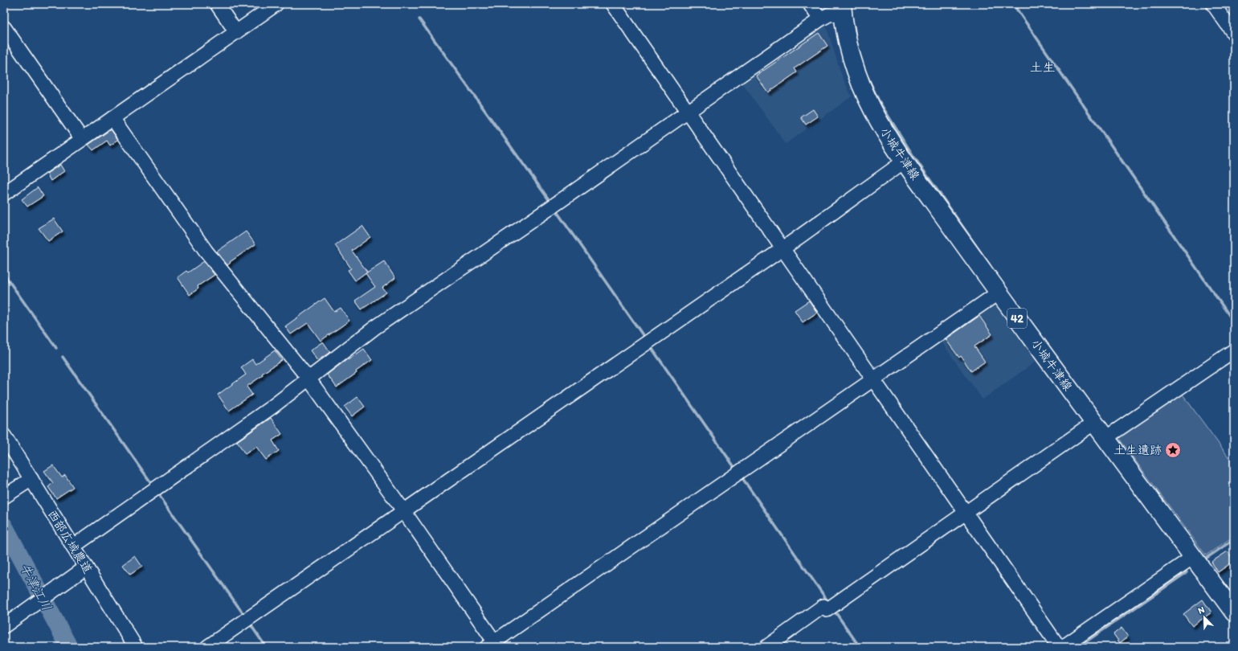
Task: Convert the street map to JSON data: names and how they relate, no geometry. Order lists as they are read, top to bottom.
{
  "streets": {
    "main road": ["小城牛津線", "42"],
    "street": ["西部広域農道"]
  },
  "districts": ["土生"],
  "water": ["牛津江川"],
  "places": {
    "place": ["土生遺跡"]
  },
  "north": "top left"
}
